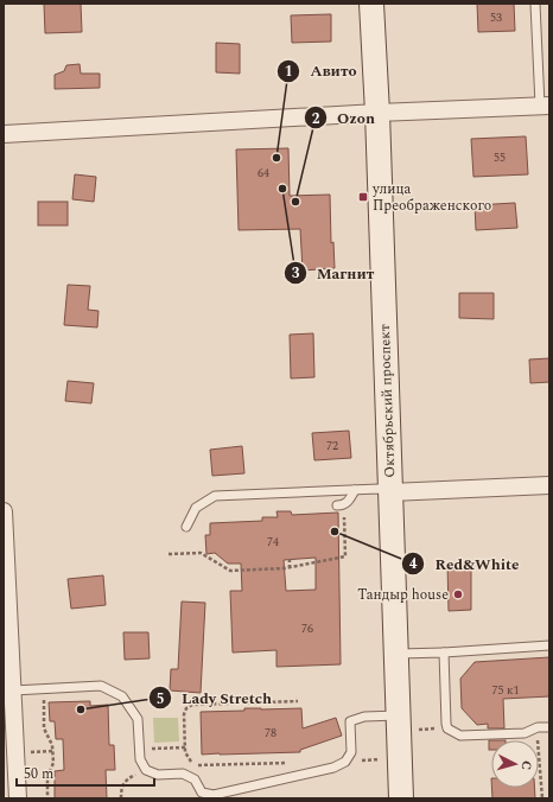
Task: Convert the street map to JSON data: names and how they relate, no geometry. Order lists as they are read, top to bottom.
{
  "streets": {
    "street": ["Октябрьский проспект"]
  },
  "places": {
    "other": [
      "Авито",
      "Магнит",
      "Ozon",
      "Red&White",
      "Тандыр house",
      "Lady Stretch"
    ],
    "transit": ["улица Преображенского"]
  },
  "house_numbers": [
    "53",
    "55",
    "64",
    "72",
    "74",
    "76",
    "75 к1",
    "78"
  ],
  "scale_bar": "50 m",
  "north": "right"
}
